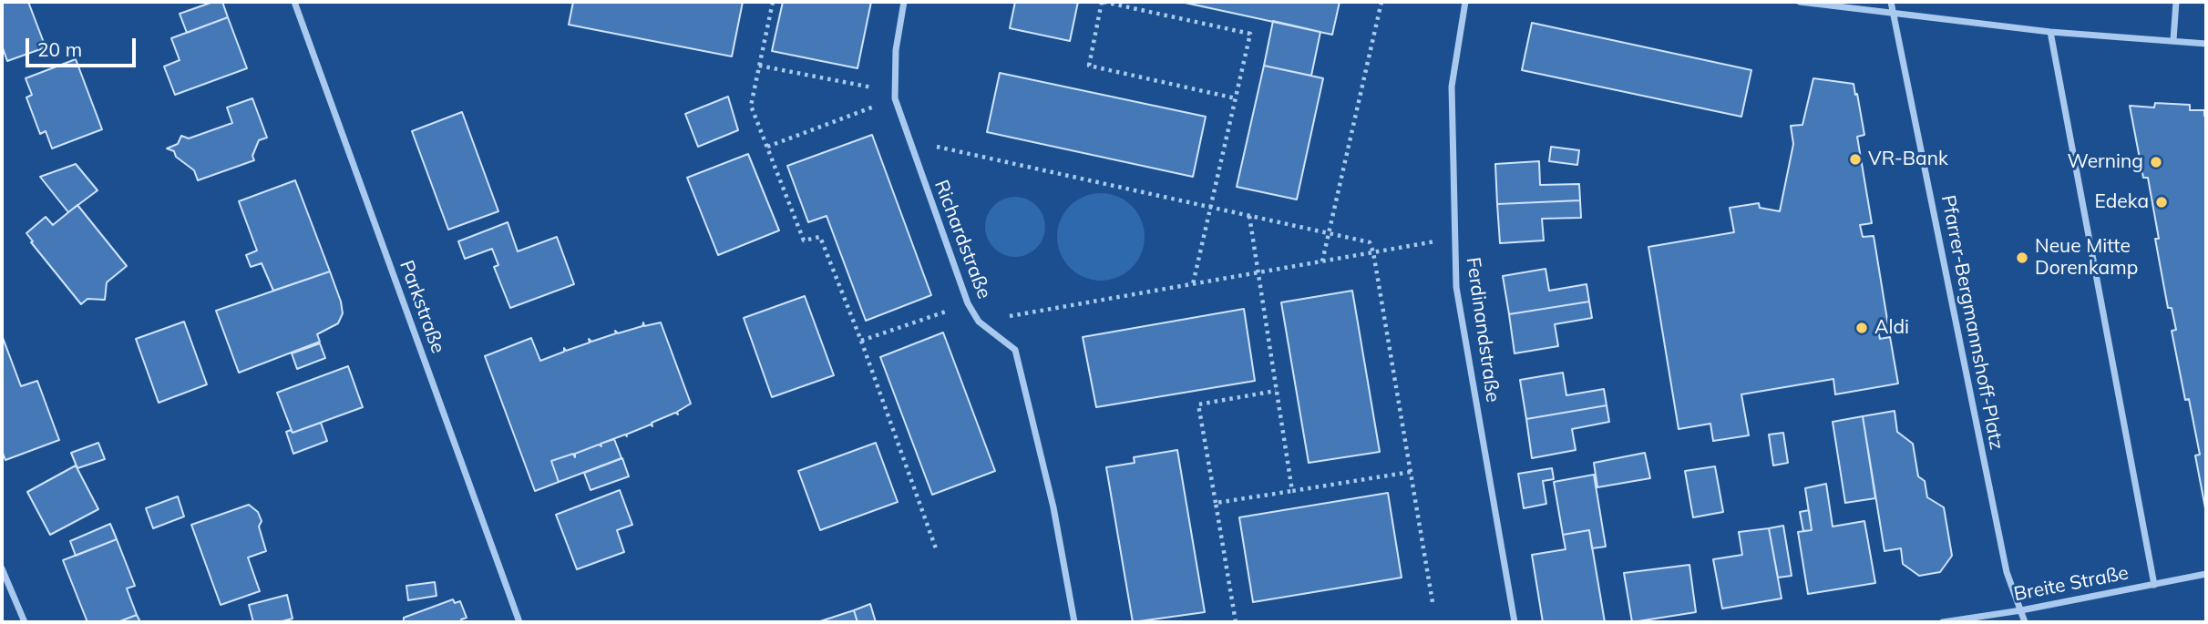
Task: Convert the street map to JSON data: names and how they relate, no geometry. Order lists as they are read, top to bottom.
{
  "streets": {
    "street": [
      "Richardstraße",
      "Parkstraße",
      "Pfarrer-Bergmannshoff-Platz",
      "Ferdinandstraße",
      "Breite Straße"
    ]
  },
  "crossings": [
    ["Pfarrer-Bergmannshoff-Platz", "Breite Straße"]
  ],
  "places": [
    "VR-Bank",
    "Werning",
    "Edeka",
    "Neue Mitte Dorenkamp",
    "Aldi"
  ],
  "scale_bar": "20 m"
}
